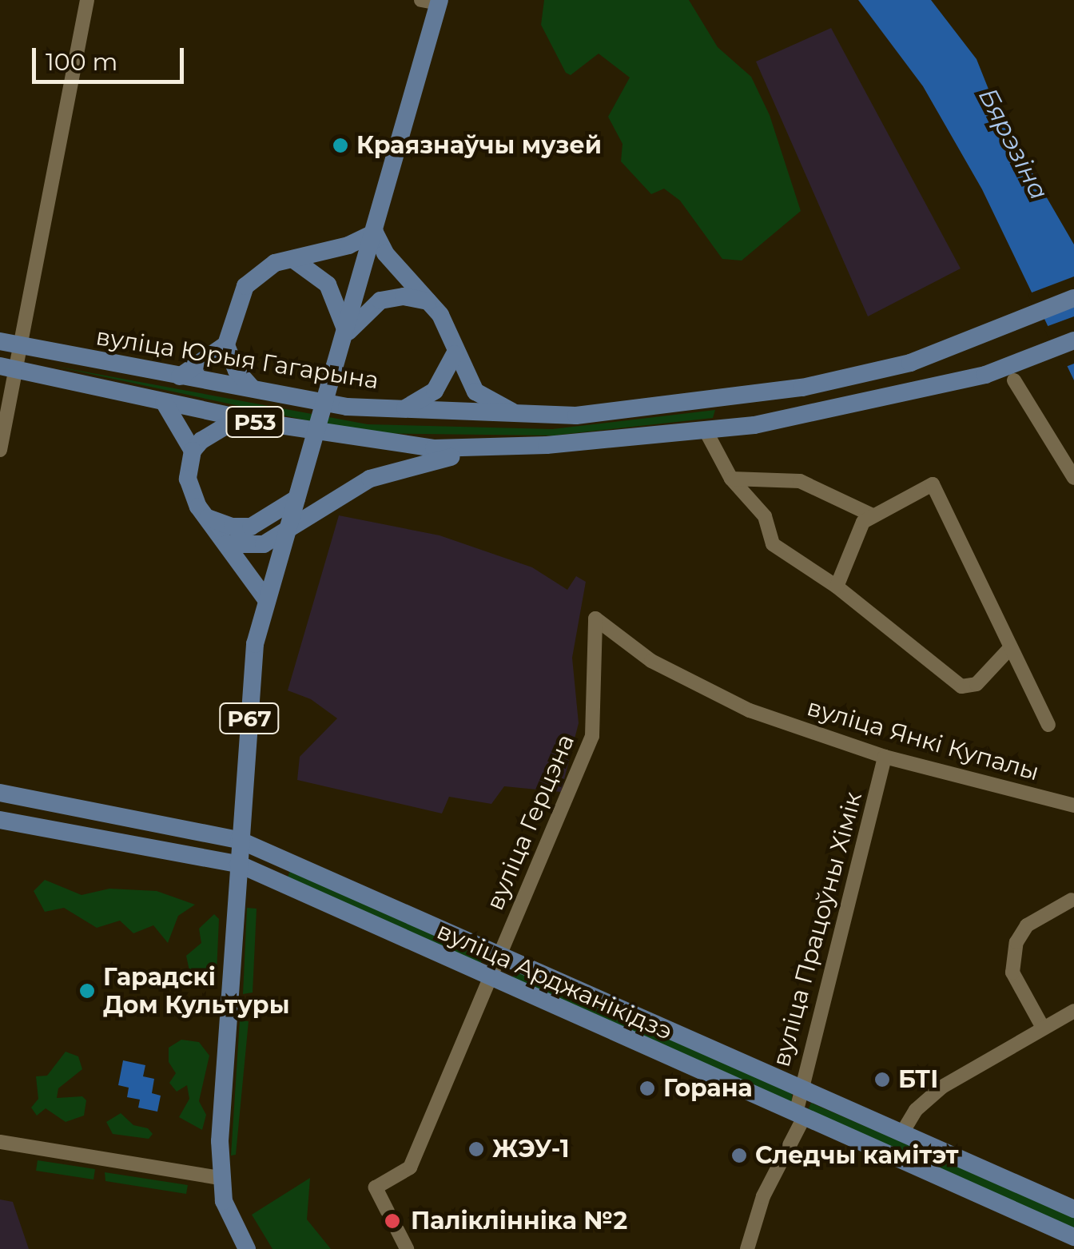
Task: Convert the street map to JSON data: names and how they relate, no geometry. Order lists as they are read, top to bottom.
{
  "streets": {
    "main road": [
      "вуліца Юрыя Гагарына",
      "Р53",
      "Р67",
      "вуліца Арджанікідзэ"
    ],
    "street": ["вуліца Янкі Купалы", "вуліца Герцэна", "вуліца Працоўны Хімік"]
  },
  "crossings": [
    ["Р67", "вуліца Арджанікідзэ"],
    ["вуліца Янкі Купалы", "вуліца Герцэна"],
    ["вуліца Янкі Купалы", "вуліца Працоўны Хімік"],
    ["вуліца Герцэна", "вуліца Арджанікідзэ"],
    ["вуліца Працоўны Хімік", "вуліца Арджанікідзэ"]
  ],
  "water": ["Бярэзіна"],
  "places": [
    "Краязнаўчы музей",
    "Гарадскі Дом Культуры",
    "БТІ",
    "Горана",
    "ЖЭУ-1",
    "Следчы камітэт",
    "Паліклінніка №2"
  ],
  "scale_bar": "100 m"
}
